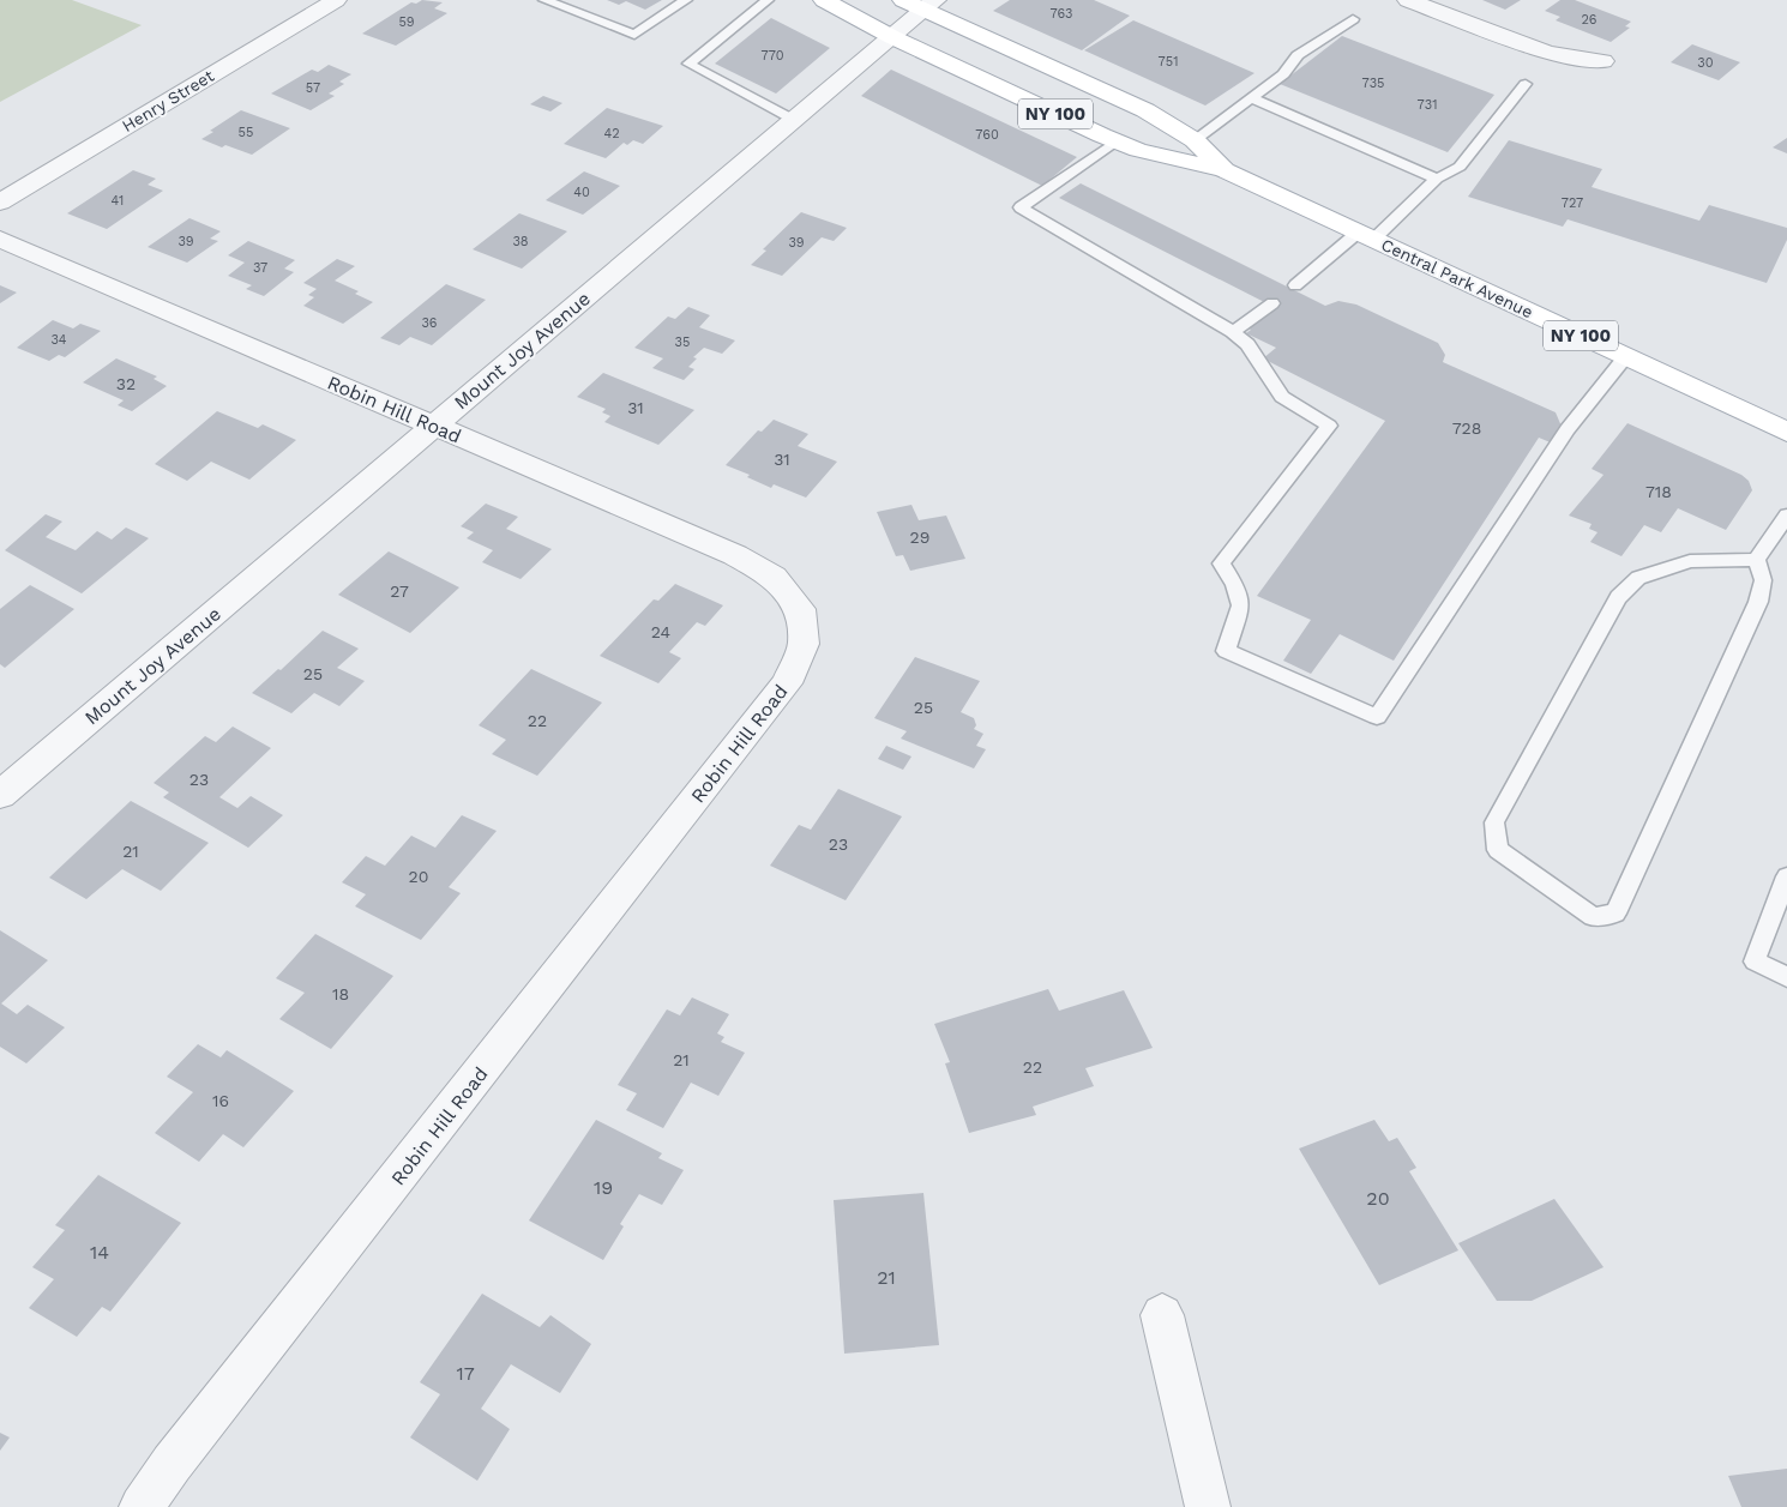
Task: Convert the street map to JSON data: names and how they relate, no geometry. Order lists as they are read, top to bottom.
{
  "streets": {
    "main road": ["NY 100", "Central Park Avenue"],
    "street": ["Henry Street", "Mount Joy Avenue", "Robin Hill Road"]
  },
  "crossings": [
    ["Central Park Avenue", "Mount Joy Avenue"],
    ["Mount Joy Avenue", "Robin Hill Road"]
  ],
  "house_numbers": [
    "763",
    "26",
    "59",
    "770",
    "751",
    "30",
    "735",
    "57",
    "731",
    "55",
    "42",
    "760",
    "40",
    "41",
    "727",
    "39",
    "38",
    "39",
    "37",
    "36",
    "34",
    "35",
    "32",
    "31",
    "728",
    "31",
    "718",
    "29",
    "27",
    "24",
    "25",
    "25",
    "22",
    "23",
    "23",
    "21",
    "20",
    "18",
    "21",
    "22",
    "16",
    "19",
    "20",
    "14",
    "21",
    "17"
  ]
}
